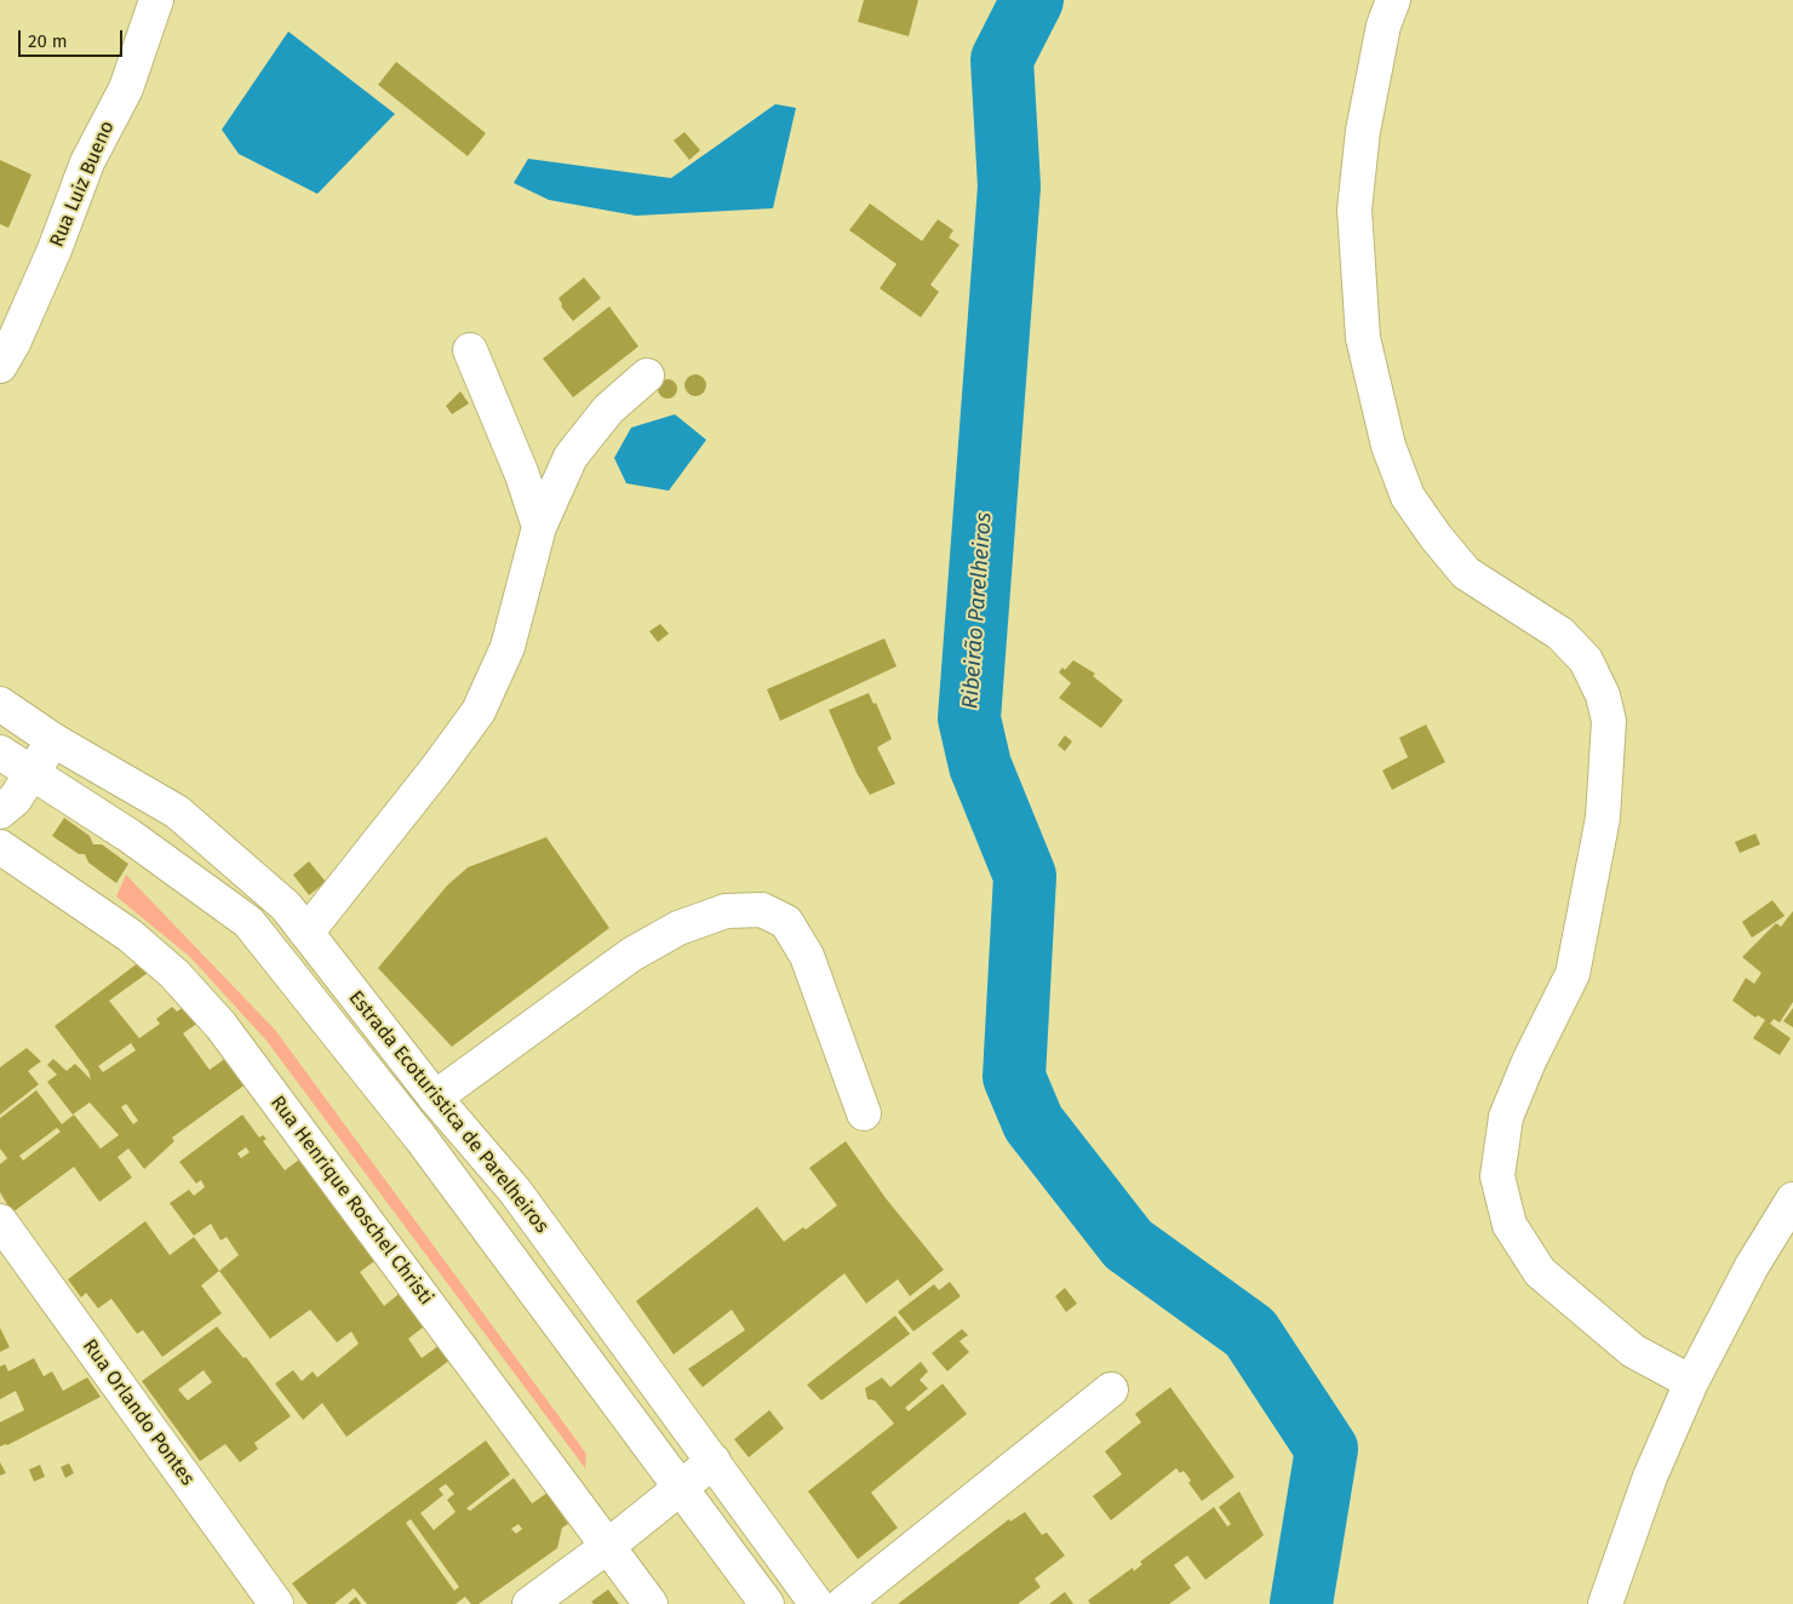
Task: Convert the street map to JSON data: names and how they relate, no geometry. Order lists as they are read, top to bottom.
{
  "streets": {
    "street": [
      "Rua Luiz Bueno",
      "Estrada Ecoturistica de Parelheiros",
      "Rua Henrique Roschel Christi",
      "Rua Orlando Pontes"
    ]
  },
  "water": ["Ribeirão Parelheiros"],
  "scale_bar": "20 m"
}
